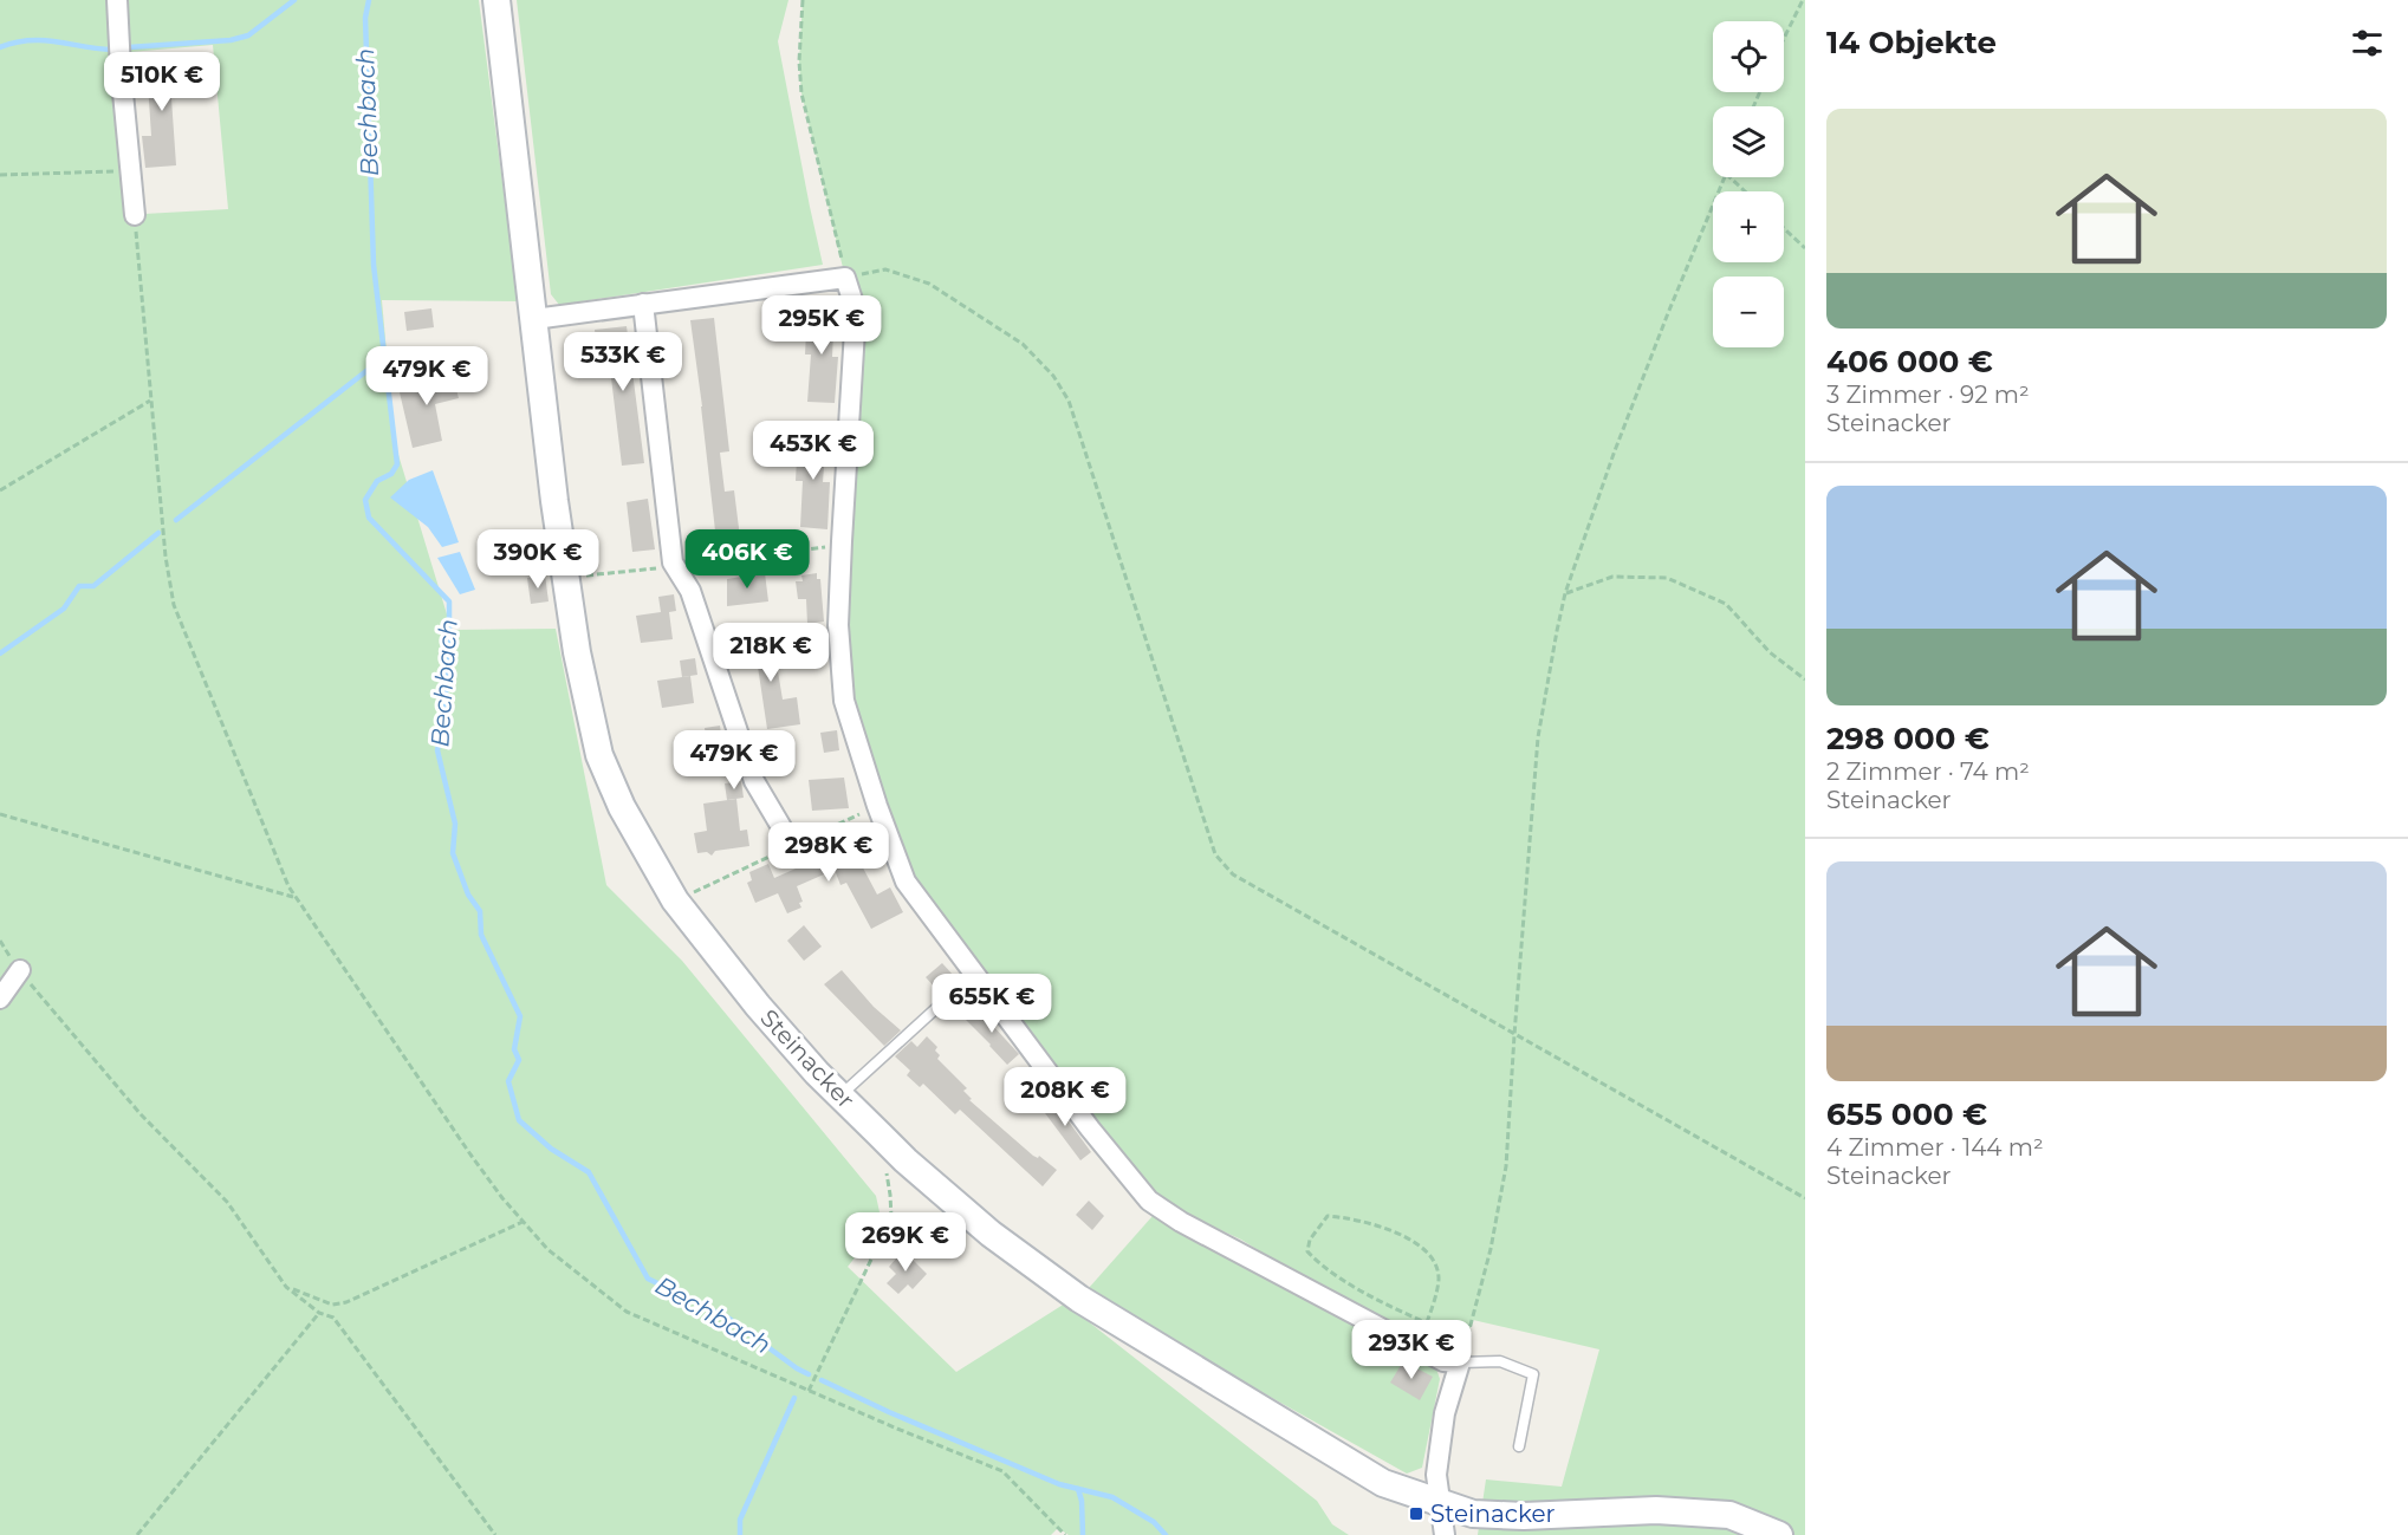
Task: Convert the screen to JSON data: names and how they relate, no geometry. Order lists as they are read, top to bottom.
{
  "streets": {
    "main road": ["Steinacker"]
  },
  "water": ["Bechbach"],
  "places": {
    "transit": ["Steinacker"]
  },
  "page": {
    "heading": "14 Objekte",
    "map_buttons": ["+", "−"],
    "price": [
      "510K €",
      "295K €",
      "533K €",
      "479K €",
      "453K €",
      "390K €",
      "406K €",
      "218K €",
      "479K €",
      "298K €",
      "655K €",
      "208K €",
      "269K €",
      "293K €"
    ],
    "list": [
      {
        "name": "406 000 €",
        "note": "3 Zimmer · 92 m² · Steinacker"
      },
      {
        "name": "298 000 €",
        "note": "2 Zimmer · 74 m² · Steinacker"
      },
      {
        "name": "655 000 €",
        "note": "4 Zimmer · 144 m² · Steinacker"
      }
    ]
  }
}
